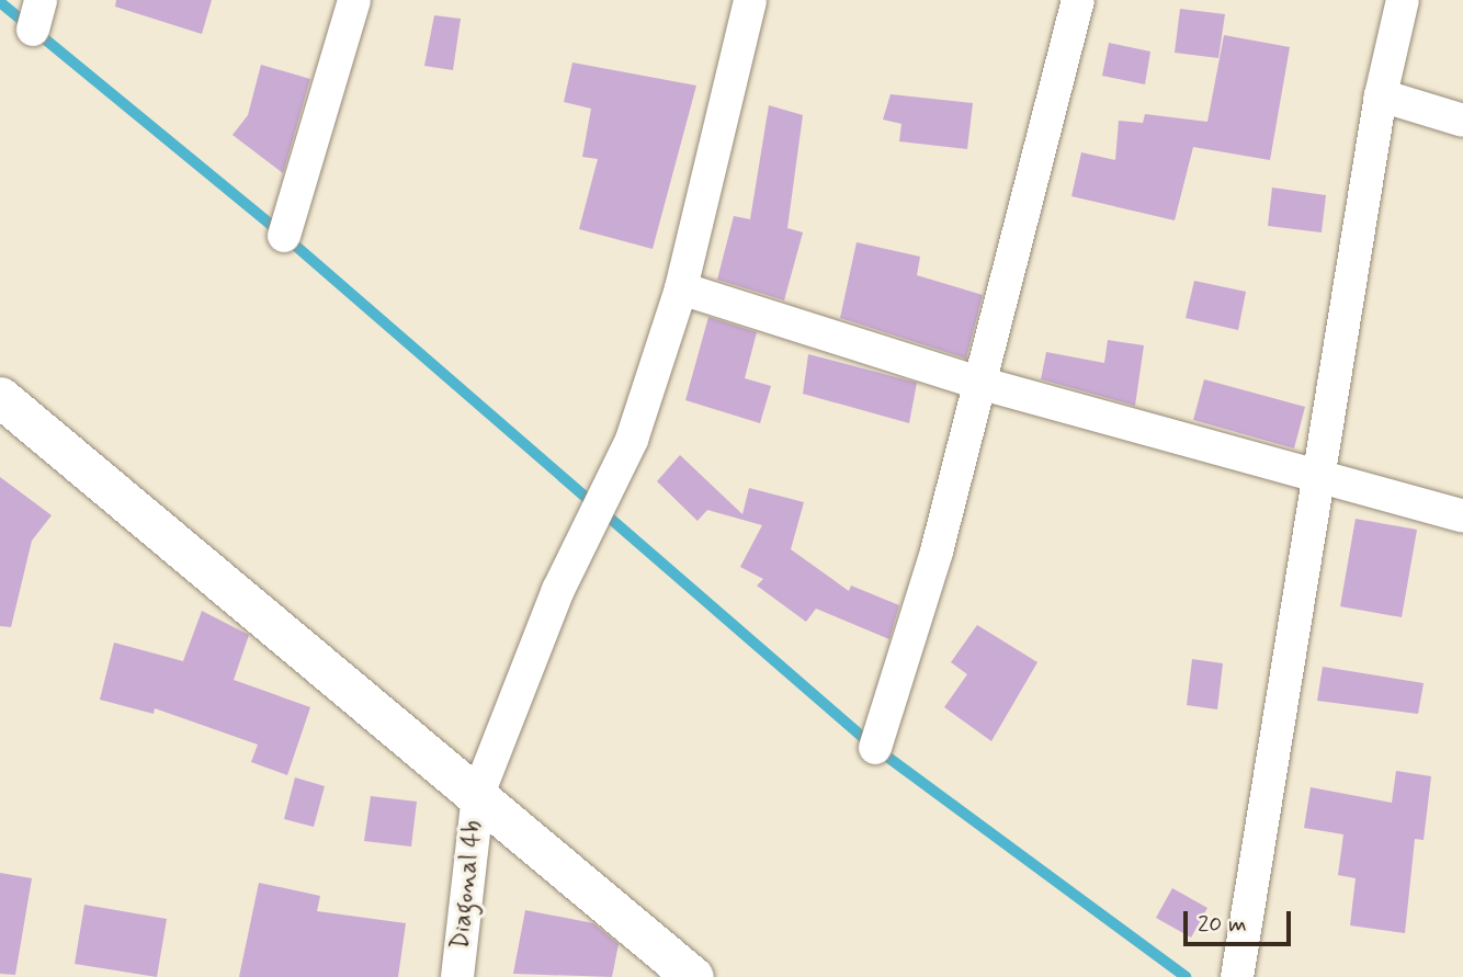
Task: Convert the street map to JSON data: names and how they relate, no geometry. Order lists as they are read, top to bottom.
{
  "streets": {
    "street": ["Diagonal 4b"]
  },
  "scale_bar": "20 m"
}
